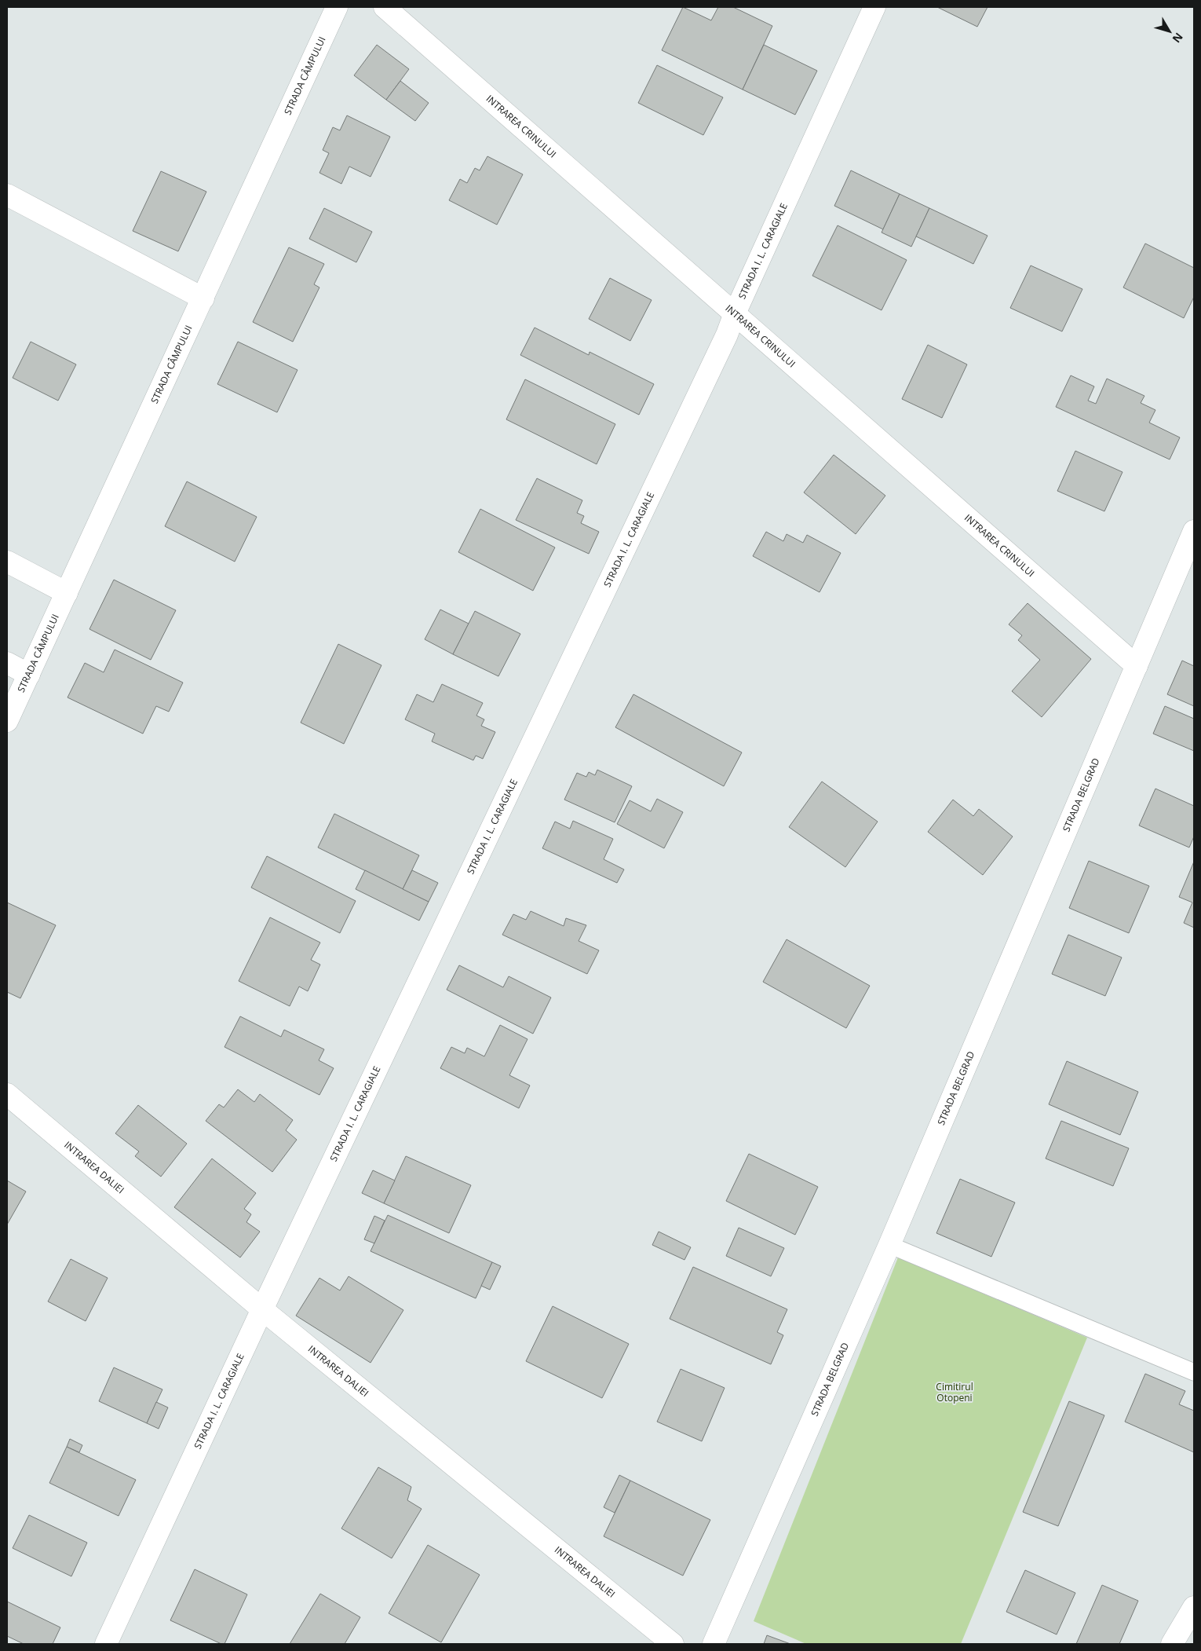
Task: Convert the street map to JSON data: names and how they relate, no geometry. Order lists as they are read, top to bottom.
{
  "streets": {
    "street": [
      "STRADA CÂMPULUI",
      "INTRAREA CRINULUI",
      "STRADA I. L. CARAGIALE",
      "STRADA BELGRAD",
      "INTRAREA DALIEI"
    ]
  },
  "crossings": [
    ["INTRAREA CRINULUI", "STRADA I. L. CARAGIALE"],
    ["INTRAREA CRINULUI", "STRADA BELGRAD"],
    ["STRADA I. L. CARAGIALE", "INTRAREA DALIEI"]
  ],
  "parks": ["Cimitirul Otopeni"],
  "north": "bottom right"
}
